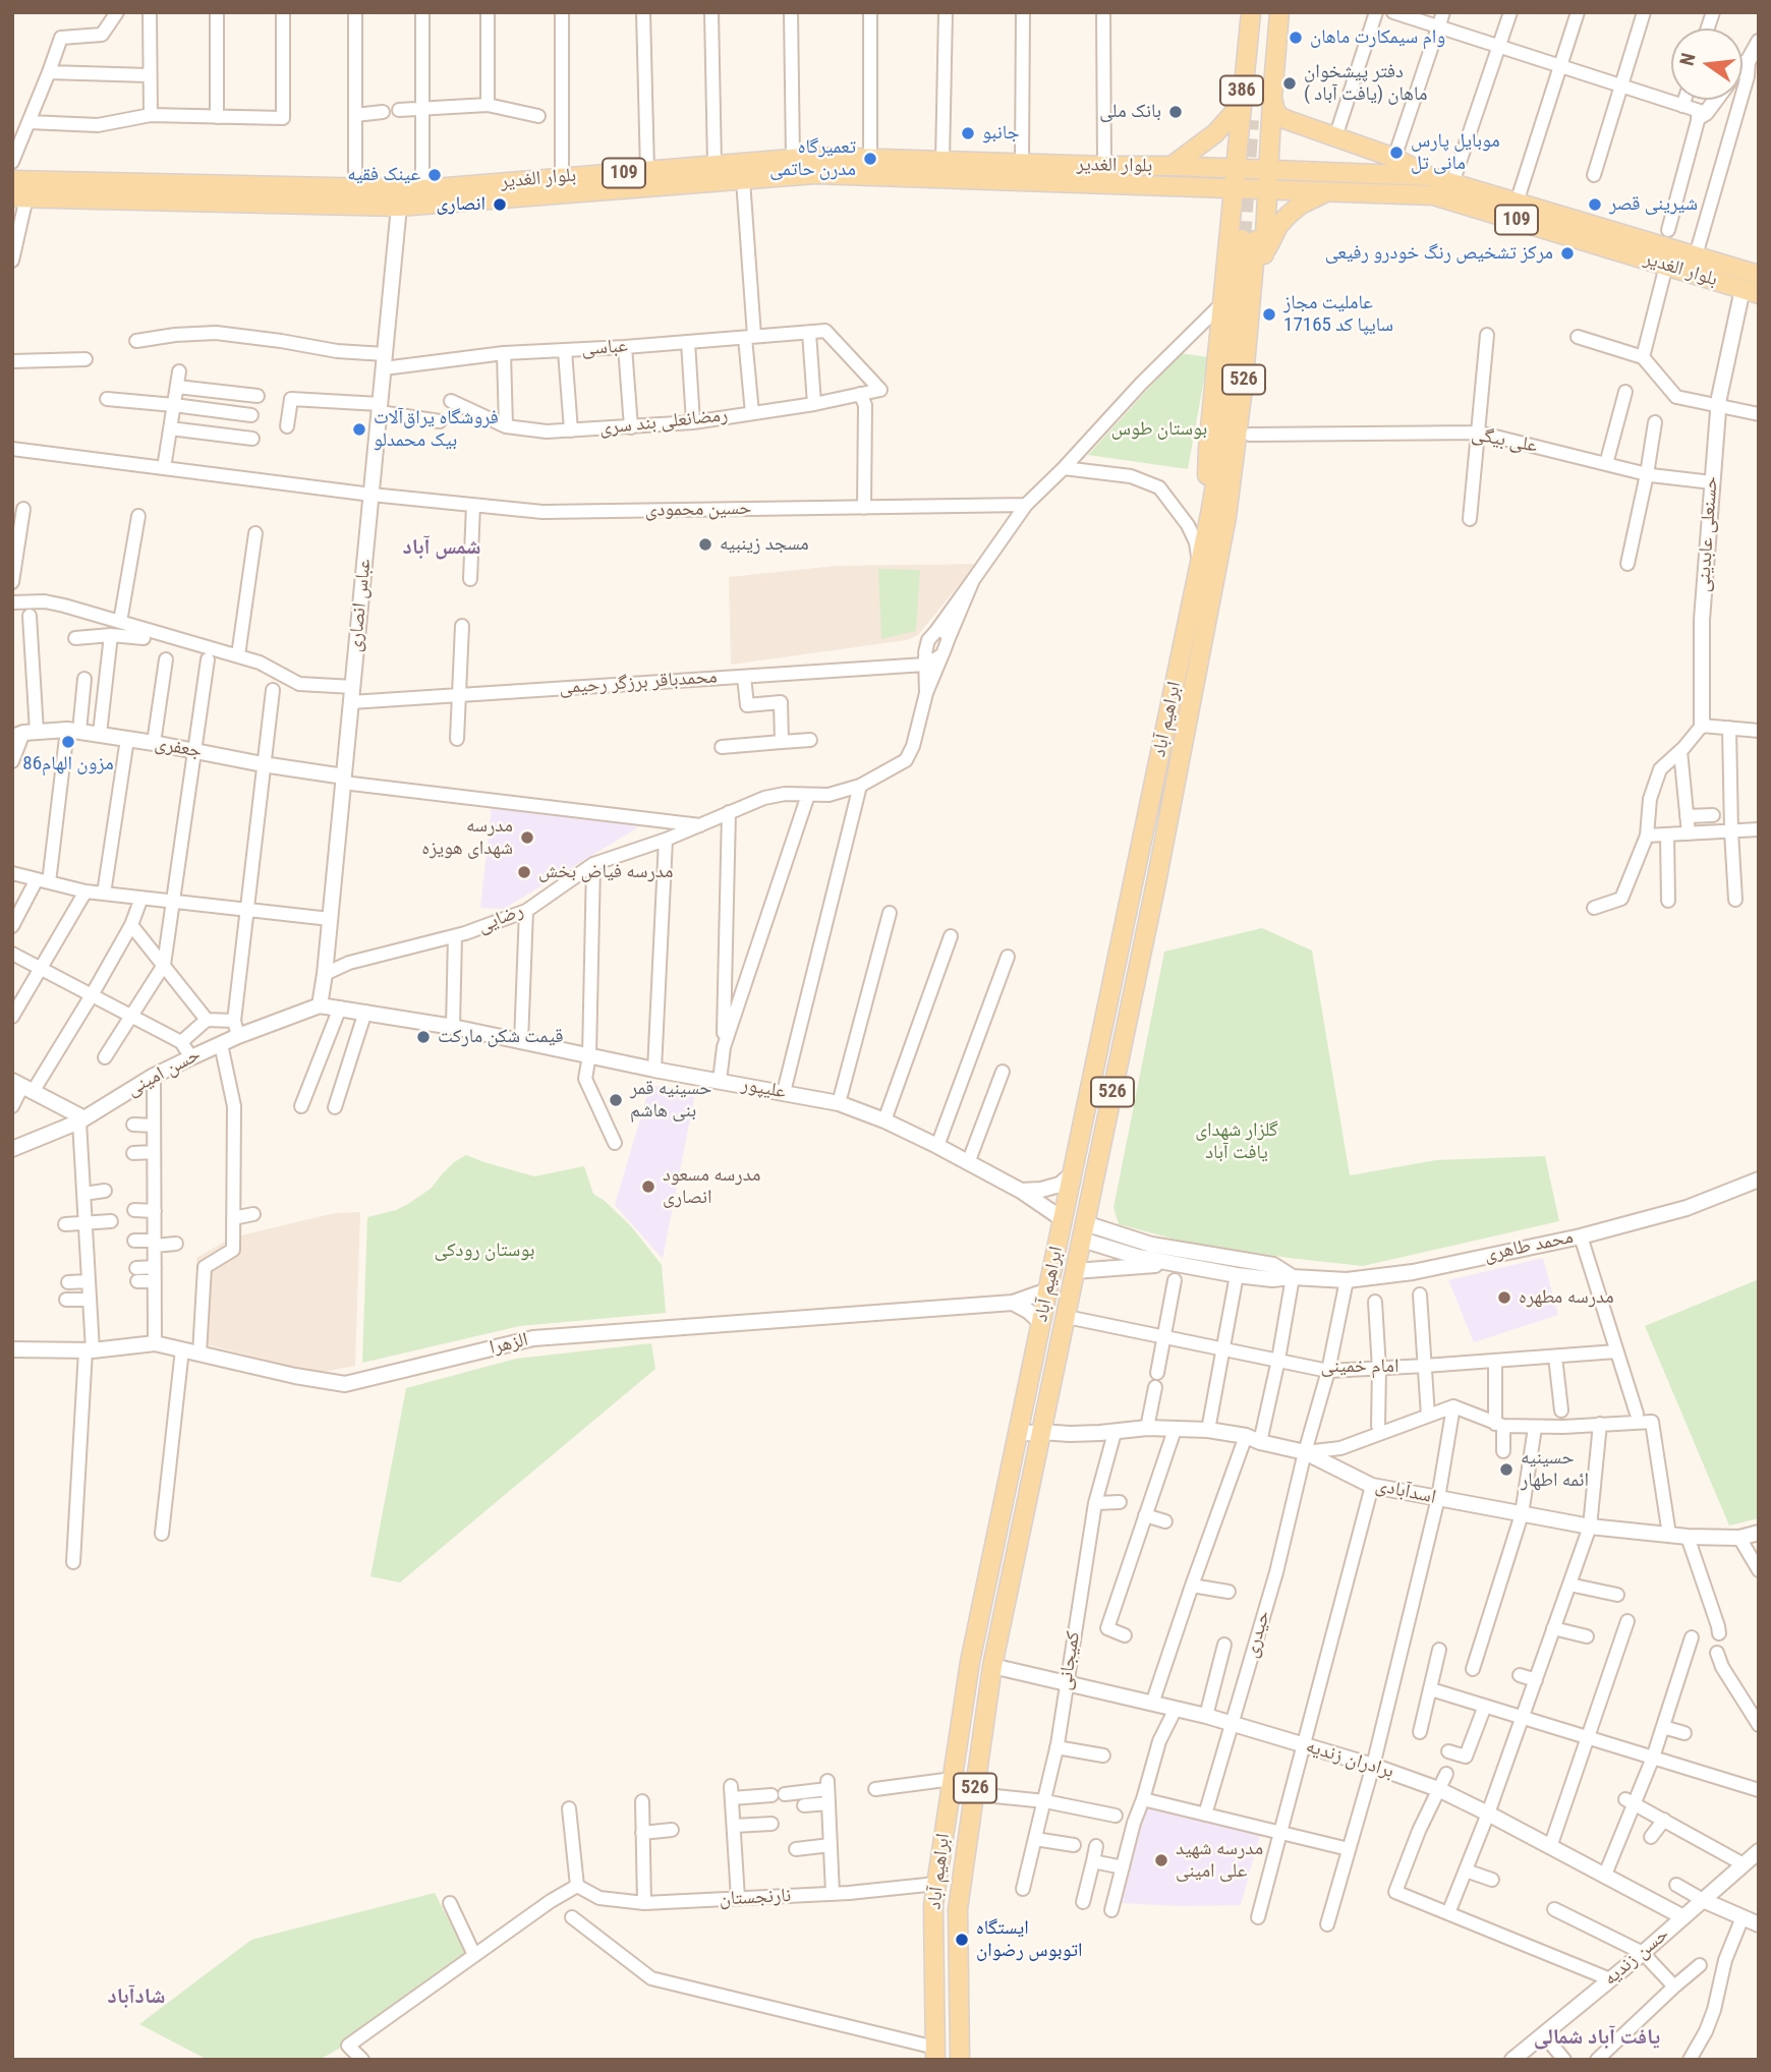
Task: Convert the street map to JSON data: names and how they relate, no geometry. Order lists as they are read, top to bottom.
{
  "streets": {
    "main road": [
      "386",
      "بلوار الغدیر",
      "109",
      "526",
      "ابراهیم آباد"
    ],
    "street": [
      "عباسی",
      "رمضانعلی بند سری",
      "علی بیگی",
      "حسین محمودی",
      "حسنعلی عابدینی",
      "عباس انصاری",
      "محمدباقر برزگر رحیمی",
      "جعفری",
      "رضایی",
      "حسن امینی",
      "علیپور",
      "محمد طاهری",
      "الزهرا",
      "امام خمینی",
      "اسدآبادی",
      "حیدری",
      "کمیجانی",
      "برادران زندیه",
      "نارنجستان",
      "حسن زندیه"
    ]
  },
  "crossings": [
    ["386", "بلوار الغدیر"],
    ["386", "109"],
    ["386", "ابراهیم آباد"],
    ["بلوار الغدیر", "109"],
    ["بلوار الغدیر", "حسنعلی عابدینی"],
    ["بلوار الغدیر", "عباس انصاری"],
    ["بلوار الغدیر", "ابراهیم آباد"],
    ["109", "ابراهیم آباد"],
    ["عباسی", "رمضانعلی بند سری"],
    ["عباسی", "عباس انصاری"],
    ["علی بیگی", "حسنعلی عابدینی"],
    ["علی بیگی", "ابراهیم آباد"],
    ["حسین محمودی", "عباس انصاری"],
    ["عباس انصاری", "محمدباقر برزگر رحیمی"],
    ["عباس انصاری", "جعفری"],
    ["عباس انصاری", "رضایی"],
    ["عباس انصاری", "حسن امینی"],
    ["عباس انصاری", "علیپور"],
    ["ابراهیم آباد", "علیپور"],
    ["ابراهیم آباد", "محمد طاهری"],
    ["ابراهیم آباد", "الزهرا"],
    ["ابراهیم آباد", "امام خمینی"],
    ["ابراهیم آباد", "اسدآبادی"],
    ["ابراهیم آباد", "برادران زندیه"],
    ["ابراهیم آباد", "نارنجستان"],
    ["حسن امینی", "علیپور"],
    ["محمد طاهری", "حیدری"],
    ["امام خمینی", "حیدری"],
    ["اسدآبادی", "حیدری"],
    ["اسدآبادی", "کمیجانی"],
    ["حیدری", "برادران زندیه"],
    ["کمیجانی", "برادران زندیه"],
    ["برادران زندیه", "حسن زندیه"]
  ],
  "districts": ["شمس آباد", "شادآباد", "یافت آباد شمالی"],
  "parks": ["بوستان طوس", "گلزار شهدای یافت آباد", "بوستان رودکی"],
  "places": [
    "وام سیمکارت ماهان",
    "دفتر پیشخوان ماهان (یافت آباد )",
    "بانک ملی",
    "جانبو",
    "موبایل پارس مانی تل",
    "تعمیرگاه مدرن حاتمی",
    "عینک فقیه",
    "انصاری",
    "شیرینی قصر",
    "مرکز تشخیص رنگ خودرو رفیعی",
    "عاملیت مجاز سایپا کد 17165",
    "فروشگاه یراق‌آلات بیک محمدلو",
    "مسجد زینبیه",
    "مزون الهام86",
    "مدرسه شهدای هویزه",
    "مدرسه فیاض بخش",
    "قیمت شکن مارکت",
    "حسینیه قمر بنی هاشم",
    "مدرسه مسعود انصاری",
    "مدرسه مطهره",
    "حسینیه ائمه اطهار",
    "مدرسه شهید علی امینی",
    "ایستگاه اتوبوس رضوان"
  ],
  "north": "left"
}
